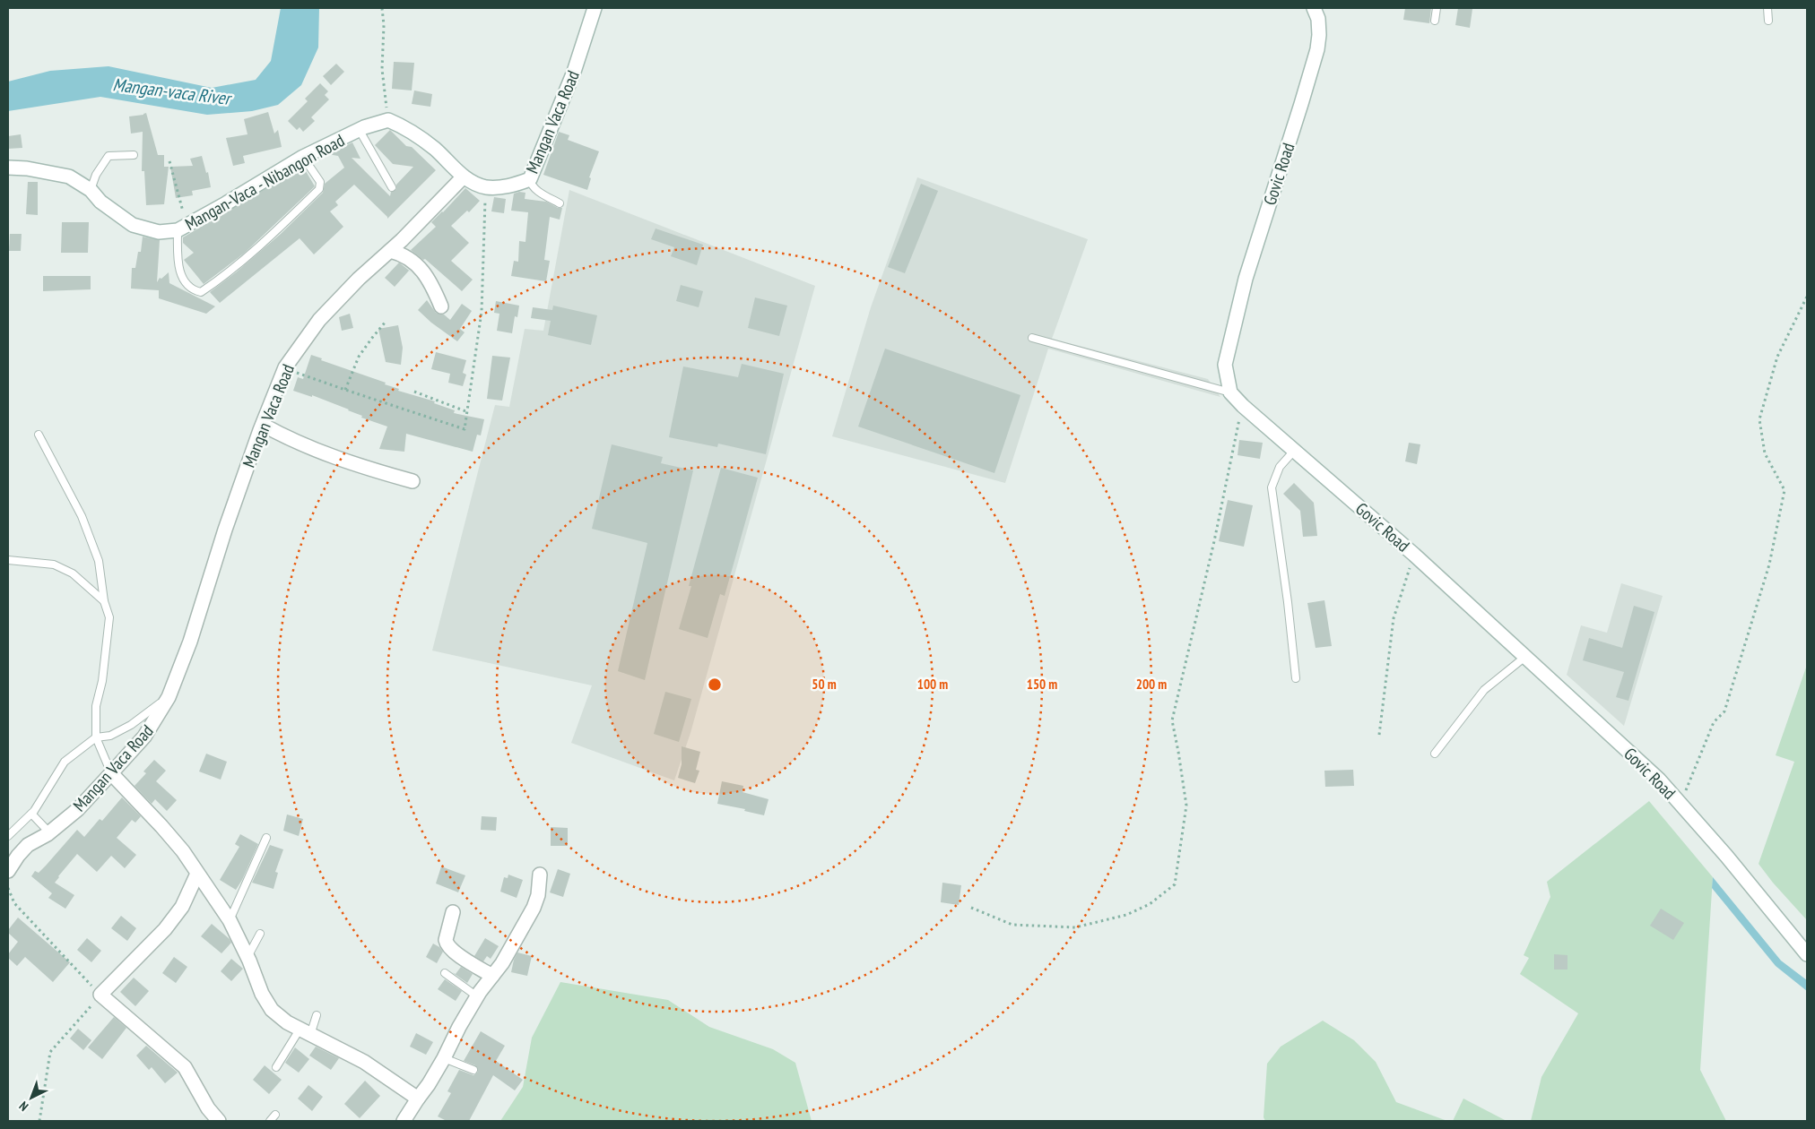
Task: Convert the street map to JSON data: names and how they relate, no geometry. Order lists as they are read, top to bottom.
{
  "streets": {
    "street": ["Mangan Vaca Road", "Govic Road", "Mangan-Vaca - Nibangon Road"]
  },
  "water": ["Mangan-vaca River"],
  "north": "bottom left",
  "rings": [
    "50 m",
    "100 m",
    "150 m",
    "200 m"
  ]
}
